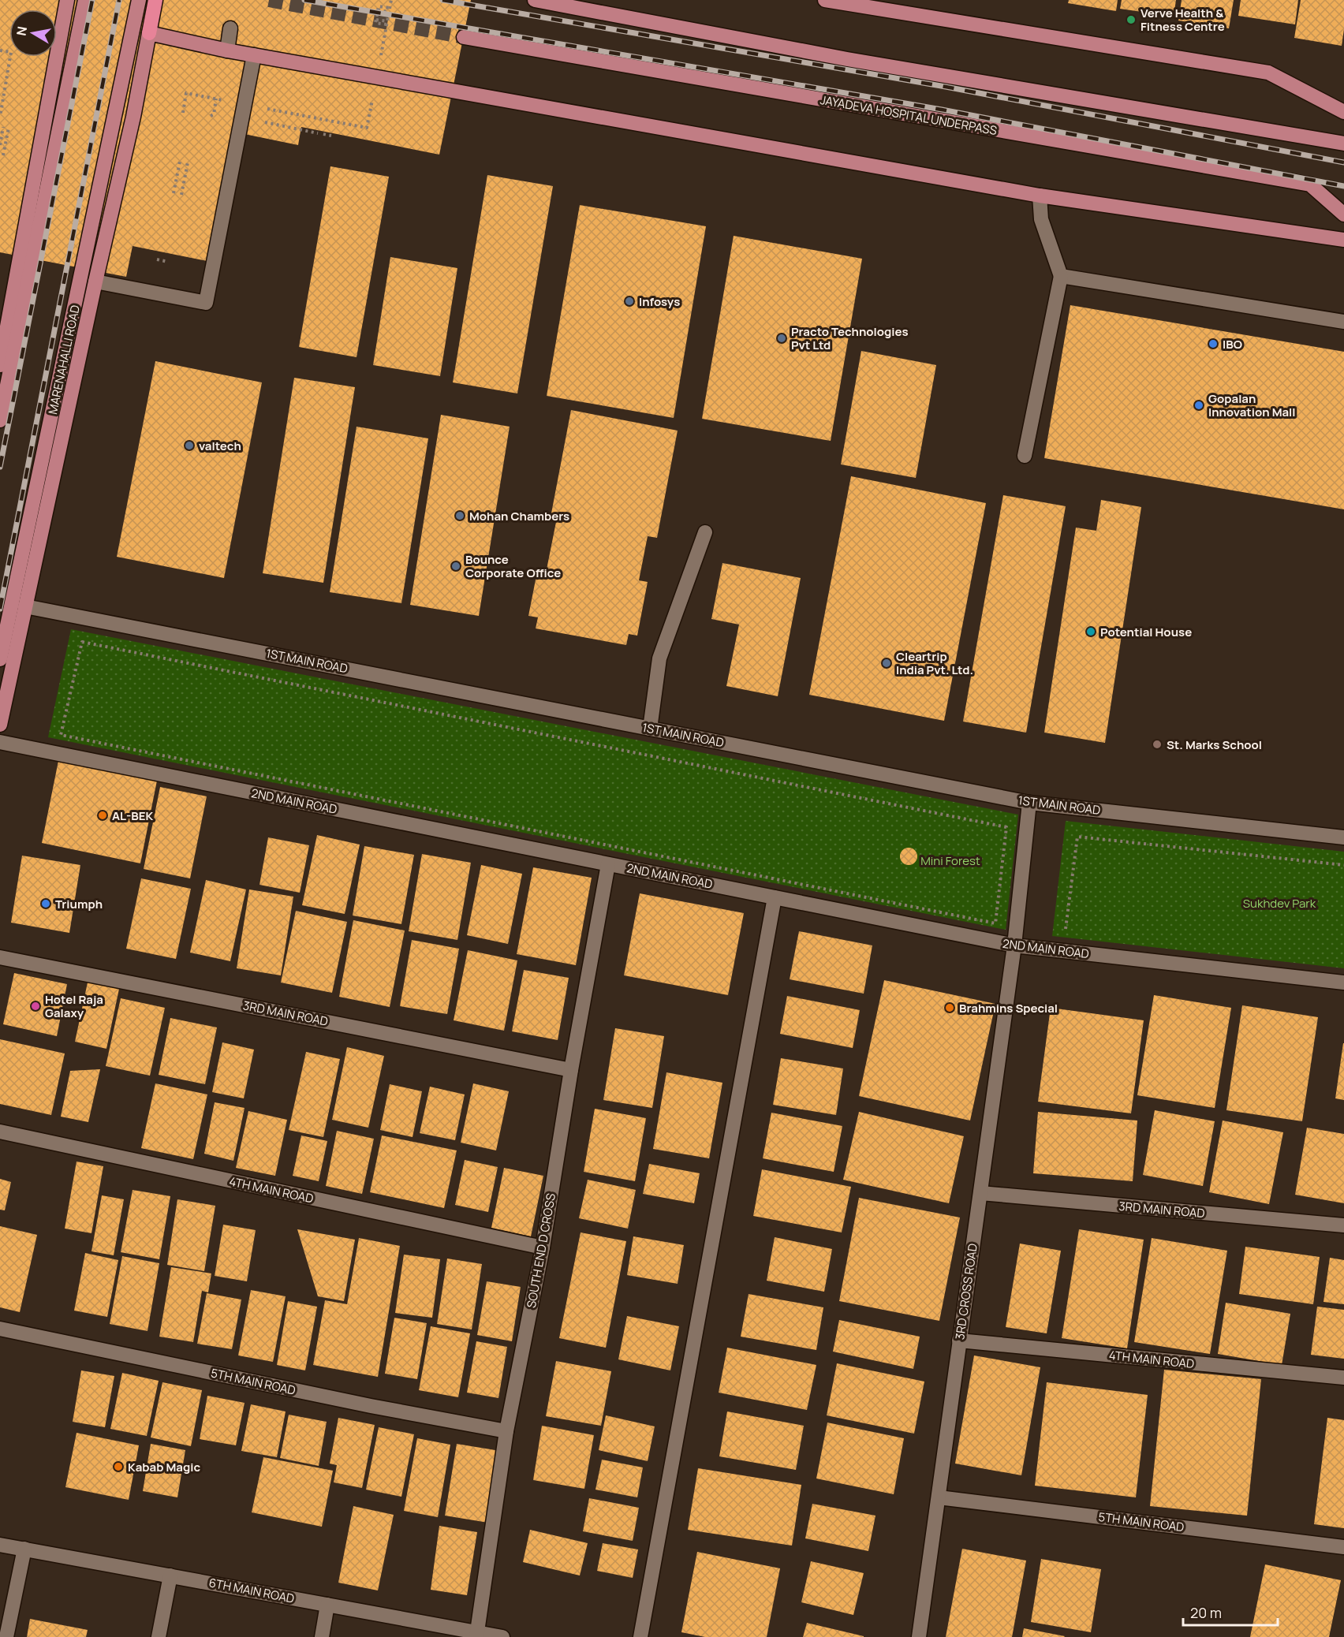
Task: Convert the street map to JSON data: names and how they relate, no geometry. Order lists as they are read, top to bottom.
{
  "streets": {
    "highway": ["MARENAHALLI ROAD"],
    "main road": ["JAYADEVA HOSPITAL UNDERPASS"],
    "street": [
      "1ST MAIN ROAD",
      "2ND MAIN ROAD",
      "3RD MAIN ROAD",
      "4TH MAIN ROAD",
      "SOUTH END D CROSS",
      "3RD CROSS ROAD",
      "5TH MAIN ROAD",
      "6TH MAIN ROAD"
    ]
  },
  "crossings": [
    ["MARENAHALLI ROAD", "1ST MAIN ROAD"],
    ["1ST MAIN ROAD", "3RD CROSS ROAD"],
    ["2ND MAIN ROAD", "SOUTH END D CROSS"],
    ["2ND MAIN ROAD", "3RD CROSS ROAD"],
    ["3RD MAIN ROAD", "SOUTH END D CROSS"],
    ["3RD MAIN ROAD", "3RD CROSS ROAD"],
    ["4TH MAIN ROAD", "SOUTH END D CROSS"],
    ["4TH MAIN ROAD", "3RD CROSS ROAD"],
    ["SOUTH END D CROSS", "5TH MAIN ROAD"],
    ["SOUTH END D CROSS", "6TH MAIN ROAD"],
    ["3RD CROSS ROAD", "5TH MAIN ROAD"]
  ],
  "parks": ["Mini Forest", "Sukhdev Park"],
  "places": [
    "Verve Health & Fitness Centre",
    "Infosys",
    "Practo Technologies Pvt Ltd",
    "IBO",
    "Gopalan Innovation Mall",
    "valtech",
    "Mohan Chambers",
    "Bounce Corporate Office",
    "Potential House",
    "Cleartrip India Pvt. Ltd.",
    "St. Marks School",
    "AL-BEK",
    "Triumph",
    "Hotel Raja Galaxy",
    "Brahmins Special",
    "Kabab Magic"
  ],
  "scale_bar": "20 m",
  "north": "left"
}
